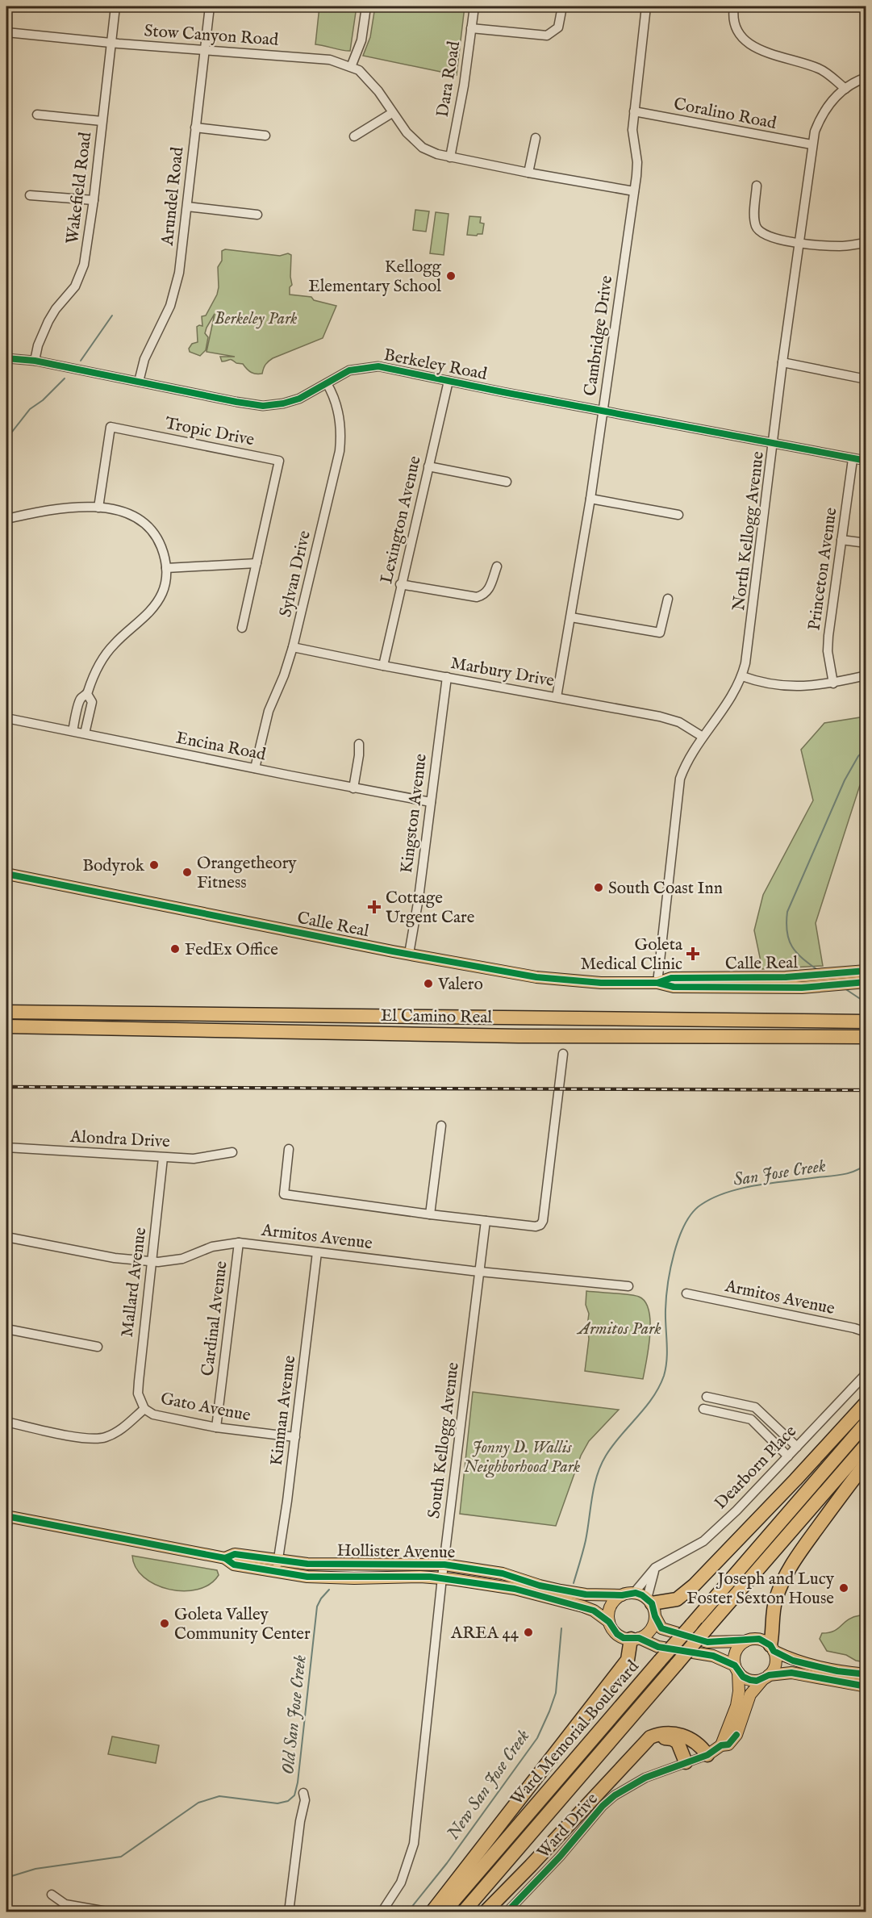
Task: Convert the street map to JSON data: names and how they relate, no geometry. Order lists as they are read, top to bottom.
{
  "streets": {
    "highway": ["El Camino Real", "Ward Memorial Boulevard"],
    "main road": ["Calle Real", "Hollister Avenue", "Ward Drive"],
    "street": [
      "Stow Canyon Road",
      "Dara Road",
      "Coralino Road",
      "Wakefield Road",
      "Arundel Road",
      "Cambridge Drive",
      "Berkeley Road",
      "Tropic Drive",
      "Lexington Avenue",
      "North Kellogg Avenue",
      "Princeton Avenue",
      "Sylvan Drive",
      "Marbury Drive",
      "Encina Road",
      "Kingston Avenue",
      "Alondra Drive",
      "Armitos Avenue",
      "Mallard Avenue",
      "Cardinal Avenue",
      "Gato Avenue",
      "Kinman Avenue",
      "South Kellogg Avenue",
      "Dearborn Place"
    ]
  },
  "crossings": [
    ["Stow Canyon Road", "Dara Road"],
    ["Stow Canyon Road", "Wakefield Road"],
    ["Stow Canyon Road", "Arundel Road"],
    ["Stow Canyon Road", "Cambridge Drive"],
    ["Coralino Road", "Cambridge Drive"],
    ["Coralino Road", "North Kellogg Avenue"],
    ["Wakefield Road", "Berkeley Road"],
    ["Arundel Road", "Berkeley Road"],
    ["Cambridge Drive", "Berkeley Road"],
    ["Cambridge Drive", "Marbury Drive"],
    ["Berkeley Road", "Lexington Avenue"],
    ["Berkeley Road", "North Kellogg Avenue"],
    ["Berkeley Road", "Princeton Avenue"],
    ["Berkeley Road", "Sylvan Drive"],
    ["Lexington Avenue", "Marbury Drive"],
    ["North Kellogg Avenue", "Marbury Drive"],
    ["North Kellogg Avenue", "Calle Real"],
    ["Sylvan Drive", "Marbury Drive"],
    ["Sylvan Drive", "Encina Road"],
    ["Marbury Drive", "Kingston Avenue"],
    ["Encina Road", "Kingston Avenue"],
    ["Kingston Avenue", "Calle Real"],
    ["Alondra Drive", "Mallard Avenue"],
    ["Armitos Avenue", "Mallard Avenue"],
    ["Armitos Avenue", "Cardinal Avenue"],
    ["Armitos Avenue", "Kinman Avenue"],
    ["Armitos Avenue", "South Kellogg Avenue"],
    ["Mallard Avenue", "Gato Avenue"],
    ["Cardinal Avenue", "Gato Avenue"],
    ["Gato Avenue", "Kinman Avenue"],
    ["Kinman Avenue", "Hollister Avenue"],
    ["South Kellogg Avenue", "Hollister Avenue"],
    ["Dearborn Place", "Hollister Avenue"]
  ],
  "water": ["San Jose Creek", "Old San Jose Creek", "New San Jose Creek"],
  "parks": ["Berkeley Park", "Armitos Park", "Jonny D. Wallis Neighborhood Park"],
  "places": {
    "other": [
      "Kellogg Elementary School",
      "Bodyrok",
      "Orangetheory Fitness",
      "South Coast Inn",
      "FedEx Office",
      "Valero",
      "Joseph and Lucy Foster Sexton House",
      "Goleta Valley Community Center",
      "AREA 44"
    ],
    "health": ["Cottage Urgent Care", "Goleta Medical Clinic"]
  }
}
